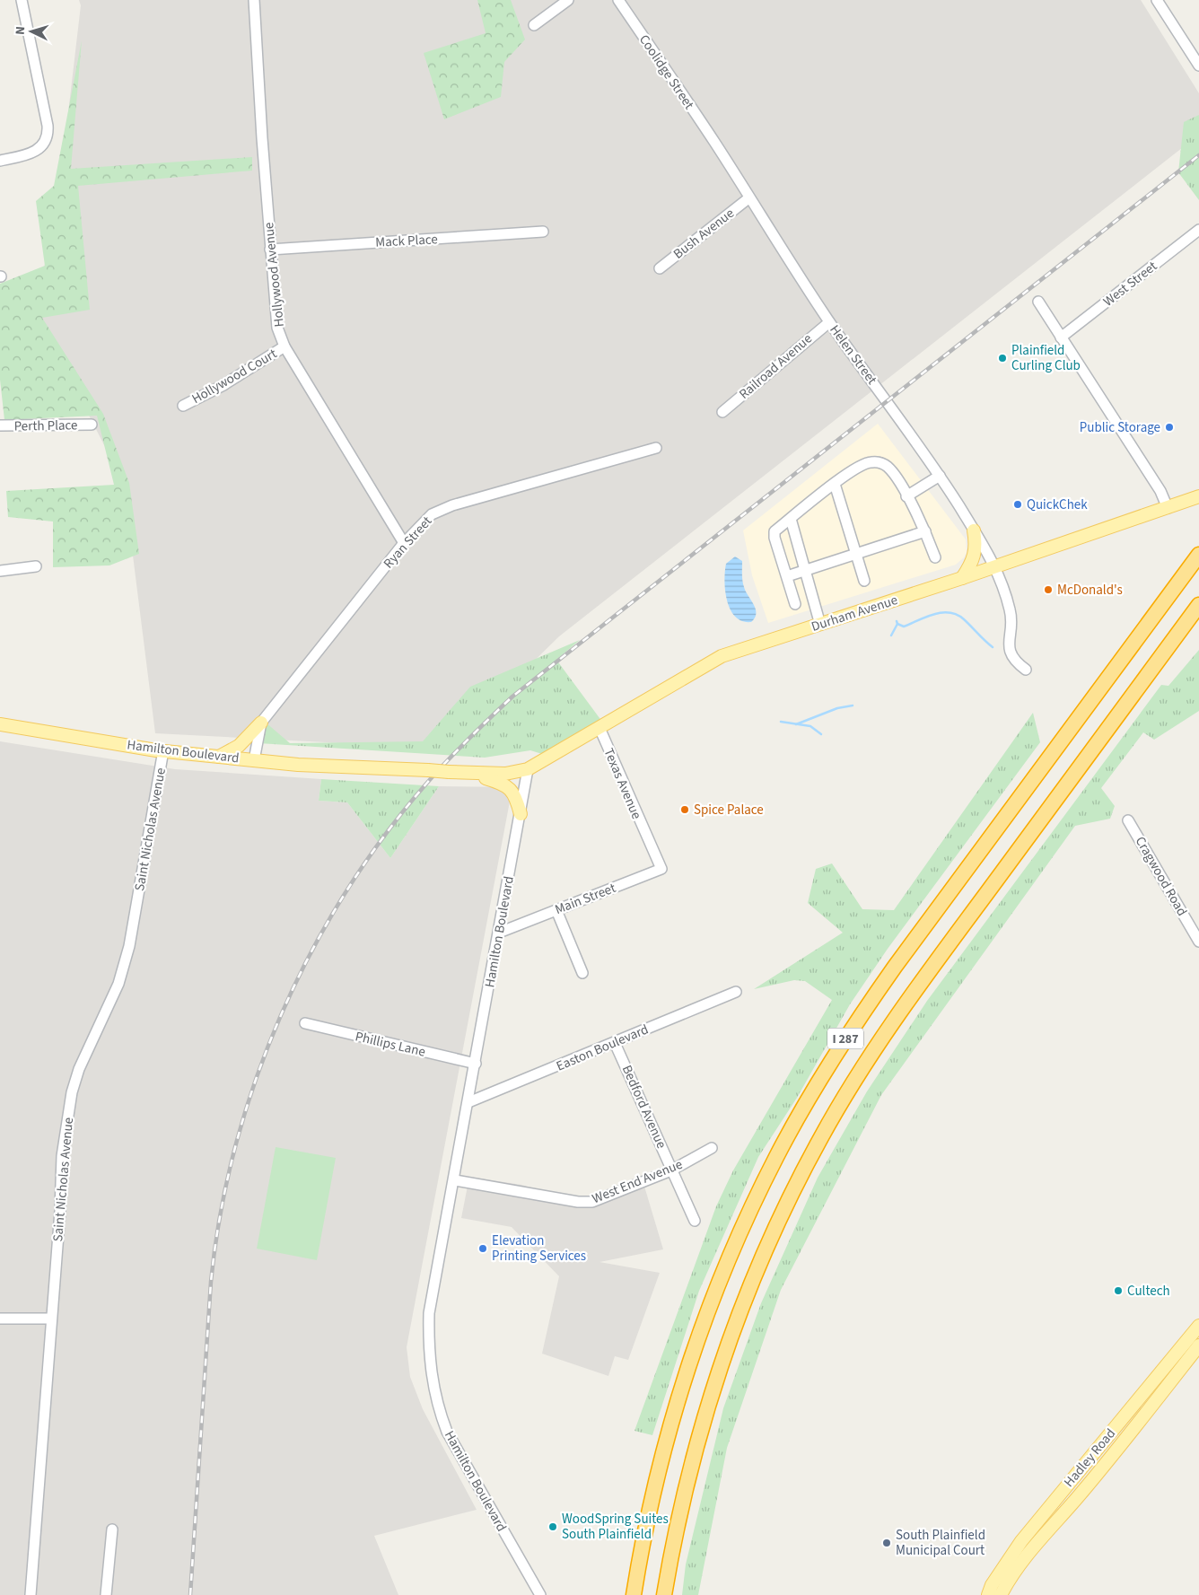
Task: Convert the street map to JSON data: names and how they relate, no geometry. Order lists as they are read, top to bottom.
{
  "streets": {
    "highway": ["I 287"],
    "main road": ["Durham Avenue", "Hamilton Boulevard", "Hadley Road"],
    "street": [
      "Coolidge Street",
      "Bush Avenue",
      "Mack Place",
      "Hollywood Avenue",
      "West Street",
      "Helen Street",
      "Railroad Avenue",
      "Hollywood Court",
      "Perth Place",
      "Ryan Street",
      "Texas Avenue",
      "Saint Nicholas Avenue",
      "Cragwood Road",
      "Main Street",
      "Phillips Lane",
      "Easton Boulevard",
      "Bedford Avenue",
      "West End Avenue"
    ]
  },
  "crossings": [
    ["Coolidge Street", "Helen Street"],
    ["Bush Avenue", "Helen Street"],
    ["Mack Place", "Hollywood Avenue"],
    ["Hollywood Avenue", "Hollywood Court"],
    ["Hollywood Avenue", "Ryan Street"],
    ["Helen Street", "Railroad Avenue"],
    ["Helen Street", "Durham Avenue"],
    ["Ryan Street", "Hamilton Boulevard"],
    ["Durham Avenue", "Hamilton Boulevard"],
    ["Durham Avenue", "Texas Avenue"],
    ["Hamilton Boulevard", "Saint Nicholas Avenue"],
    ["Hamilton Boulevard", "Main Street"],
    ["Hamilton Boulevard", "Phillips Lane"],
    ["Hamilton Boulevard", "Easton Boulevard"],
    ["Hamilton Boulevard", "West End Avenue"],
    ["Texas Avenue", "Main Street"],
    ["Easton Boulevard", "Bedford Avenue"],
    ["Bedford Avenue", "West End Avenue"]
  ],
  "places": [
    "Plainfield Curling Club",
    "Public Storage",
    "QuickChek",
    "McDonald's",
    "Spice Palace",
    "Elevation Printing Services",
    "Cultech",
    "WoodSpring Suites South Plainfield",
    "South Plainfield Municipal Court"
  ],
  "north": "left"
}
